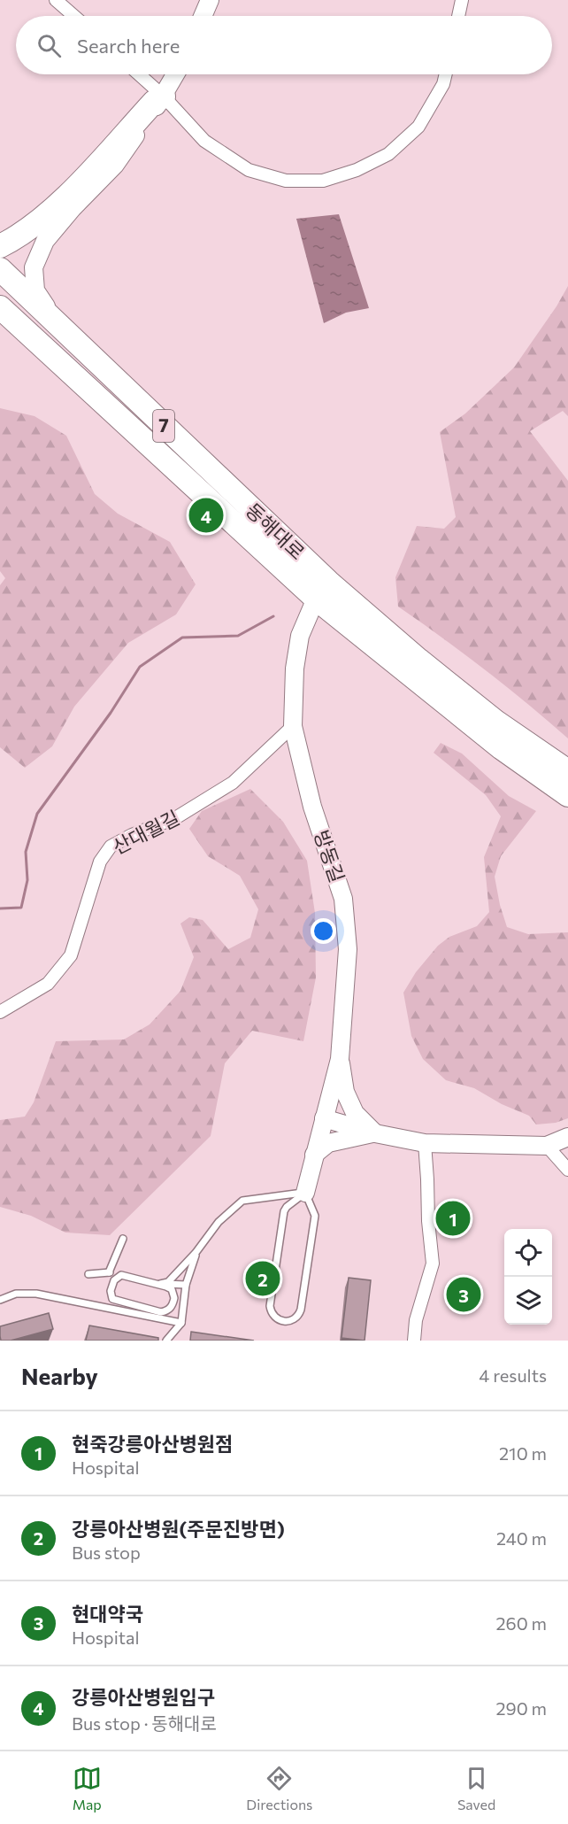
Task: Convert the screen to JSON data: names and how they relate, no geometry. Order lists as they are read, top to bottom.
{
  "streets": {
    "highway": ["7", "동해대로"],
    "street": ["산대월길", "방동길"]
  },
  "crossings": [
    ["동해대로", "방동길"],
    ["산대월길", "방동길"]
  ],
  "page": {
    "search": "Search here",
    "pins": [
      "4",
      "1",
      "2",
      "3"
    ],
    "heading": ["Nearby", "4 results"],
    "list": [
      {
        "mark": "1",
        "name": "현죽강릉아산병원점",
        "note": "Hospital",
        "value": "210 m"
      },
      {
        "mark": "2",
        "name": "강릉아산병원(주문진방면)",
        "note": "Bus stop",
        "value": "240 m"
      },
      {
        "mark": "3",
        "name": "현대약국",
        "note": "Hospital",
        "value": "260 m"
      },
      {
        "mark": "4",
        "name": "강릉아산병원입구",
        "note": "Bus stop · 동해대로",
        "value": "290 m"
      }
    ],
    "nav": ["Map", "Directions", "Saved"]
  }
}
